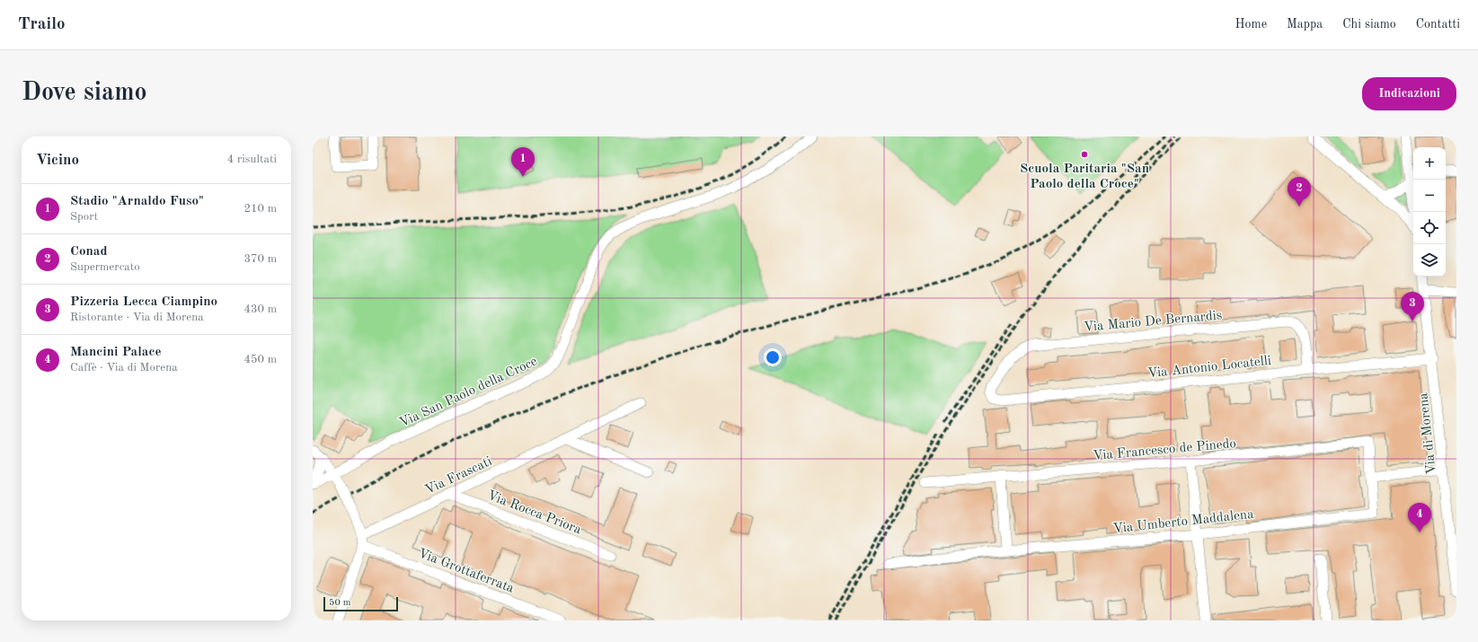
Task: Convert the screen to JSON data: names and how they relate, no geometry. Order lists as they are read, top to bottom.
{
  "streets": {
    "street": [
      "Via Mario De Bernardis",
      "Via Antonio Locatelli",
      "Via San Paolo della Croce",
      "Via di Morena",
      "Via Francesco de Pinedo",
      "Via Frascati",
      "Via Rocca Priora",
      "Via Umberto Maddalena",
      "Via Grottaferrata"
    ]
  },
  "crossings": [
    ["Via Mario De Bernardis", "Via Antonio Locatelli"],
    ["Via Antonio Locatelli", "Via di Morena"],
    ["Via Francesco de Pinedo", "Via Umberto Maddalena"],
    ["Via Frascati", "Via Rocca Priora"],
    ["Via Frascati", "Via Grottaferrata"]
  ],
  "places": ["Scuola Paritaria \"San Paolo della Croce\""],
  "scale_bar": "50 m",
  "page": {
    "header": "Trailo",
    "nav": [
      "Home",
      "Mappa",
      "Chi siamo",
      "Contatti"
    ],
    "buttons": "Indicazioni",
    "title": "Dove siamo",
    "heading": ["Vicino", "4 risultati"],
    "map_buttons": ["+", "−"],
    "pins": [
      "1",
      "2",
      "3",
      "4"
    ],
    "list": [
      {
        "mark": "1",
        "name": "Stadio \"Arnaldo Fuso\"",
        "note": "Sport",
        "value": "210 m"
      },
      {
        "mark": "2",
        "name": "Conad",
        "note": "Supermercato",
        "value": "370 m"
      },
      {
        "mark": "3",
        "name": "Pizzeria Lecca Ciampino",
        "note": "Ristorante · Via di Morena",
        "value": "430 m"
      },
      {
        "mark": "4",
        "name": "Mancini Palace",
        "note": "Caffè · Via di Morena",
        "value": "450 m"
      }
    ],
    "scale": "50 m"
  }
}
